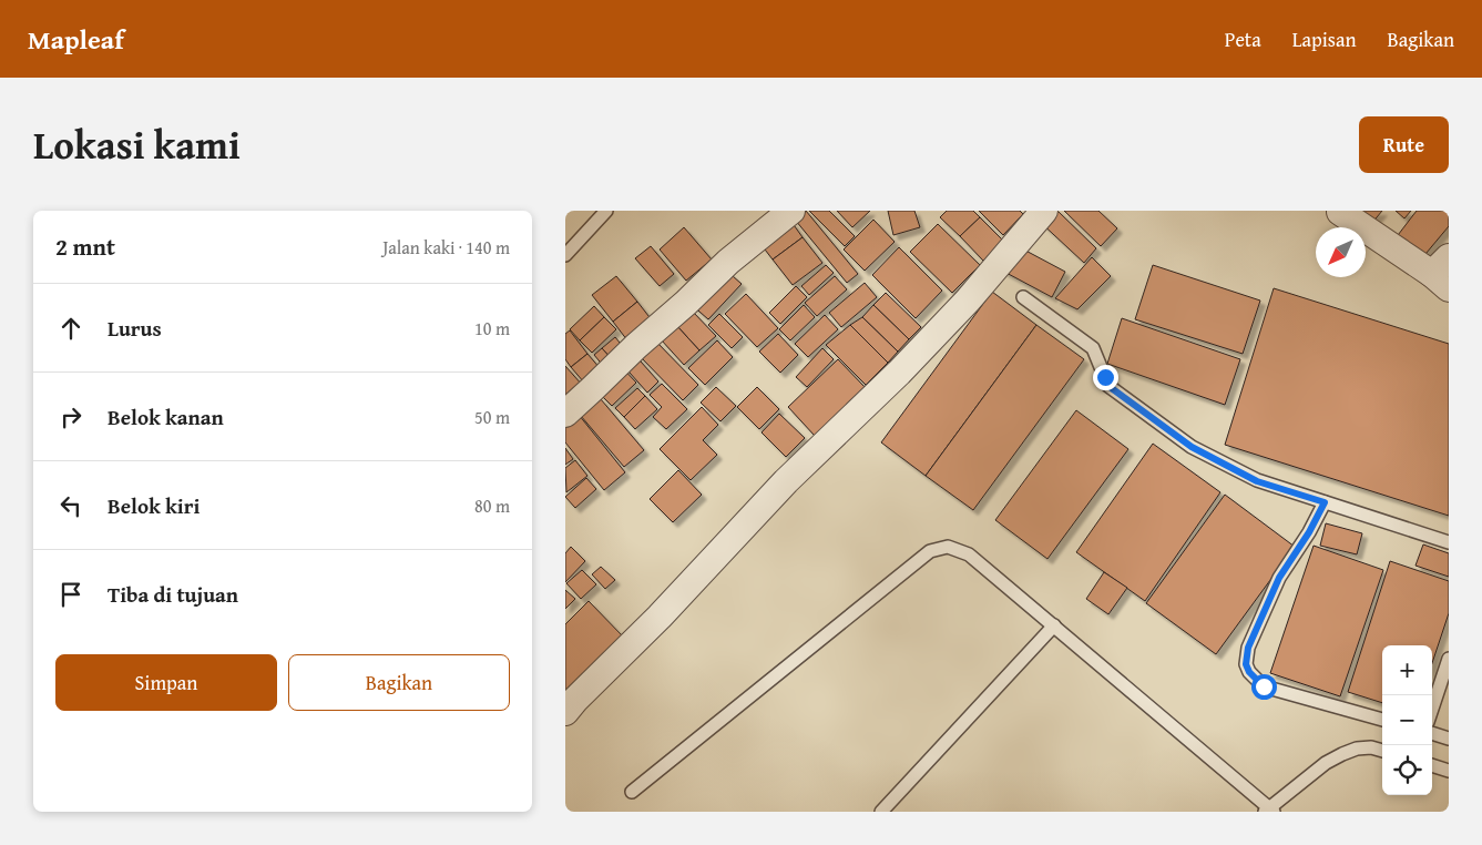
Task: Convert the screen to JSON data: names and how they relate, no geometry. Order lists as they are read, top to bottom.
{
  "north": "bottom left",
  "page": {
    "header": "Mapleaf",
    "nav": ["Peta", "Lapisan", "Bagikan"],
    "title": "Lokasi kami",
    "buttons": [
      "Rute",
      ["Simpan", "Bagikan"]
    ],
    "heading": ["2 mnt", "Jalan kaki · 140 m"],
    "list": [
      ["Lurus", "10 m"],
      ["Belok kanan", "50 m"],
      ["Belok kiri", "80 m"],
      "Tiba di tujuan"
    ],
    "map_buttons": ["+", "−"]
  }
}
